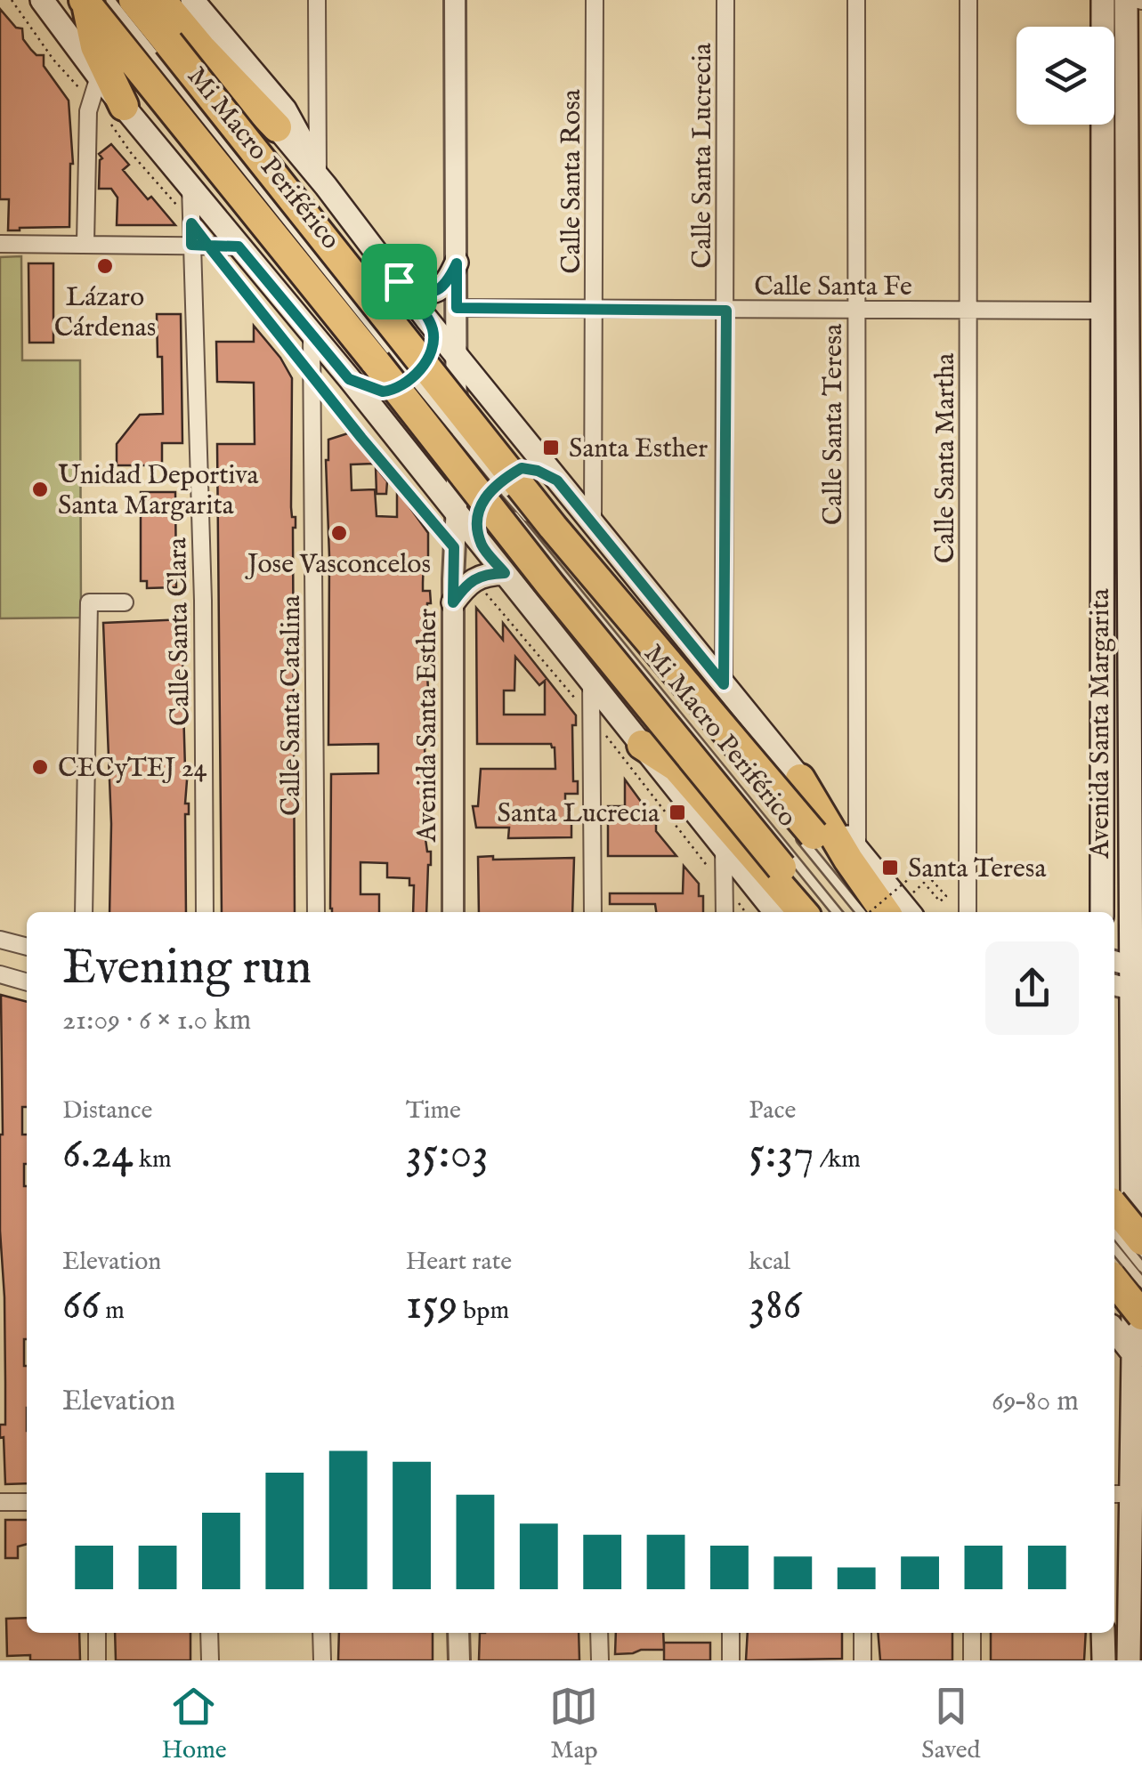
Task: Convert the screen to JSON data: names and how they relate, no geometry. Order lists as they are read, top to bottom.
{
  "streets": {
    "main road": ["Avenida Santa Margarita"],
    "street": [
      "Calle Santa Lucrecia",
      "Calle Santa Rosa",
      "Calle Santa Fe",
      "Calle Santa Teresa",
      "Calle Santa Martha",
      "Calle Santa Clara",
      "Calle Santa Catalina",
      "Avenida Santa Esther"
    ],
    "lane": ["Mi Macro Periférico"]
  },
  "crossings": [
    ["Calle Santa Lucrecia", "Calle Santa Fe"],
    ["Calle Santa Rosa", "Calle Santa Fe"],
    ["Calle Santa Fe", "Calle Santa Teresa"],
    ["Calle Santa Fe", "Calle Santa Martha"],
    ["Calle Santa Fe", "Avenida Santa Margarita"],
    ["Calle Santa Fe", "Avenida Santa Esther"]
  ],
  "places": {
    "other": [
      "Lázaro Cárdenas",
      "Unidad Deportiva Santa Margarita",
      "Jose Vasconcelos",
      "CECyTEJ 24"
    ],
    "transit": ["Santa Esther", "Santa Lucrecia", "Santa Teresa"]
  },
  "page": {
    "heading": ["Evening run", "21:09 · 6 × 1.0 km"],
    "stats": [
      ["Distance", "6.24 km"],
      ["Time", "35:03"],
      ["Pace", "5:37 /km"],
      ["Elevation", "66 m"],
      ["Heart rate", "159 bpm"],
      ["kcal", "386"]
    ],
    "chart": ["Elevation", "69–80 m"],
    "tabs": ["Home", "Map", "Saved"]
  }
}
